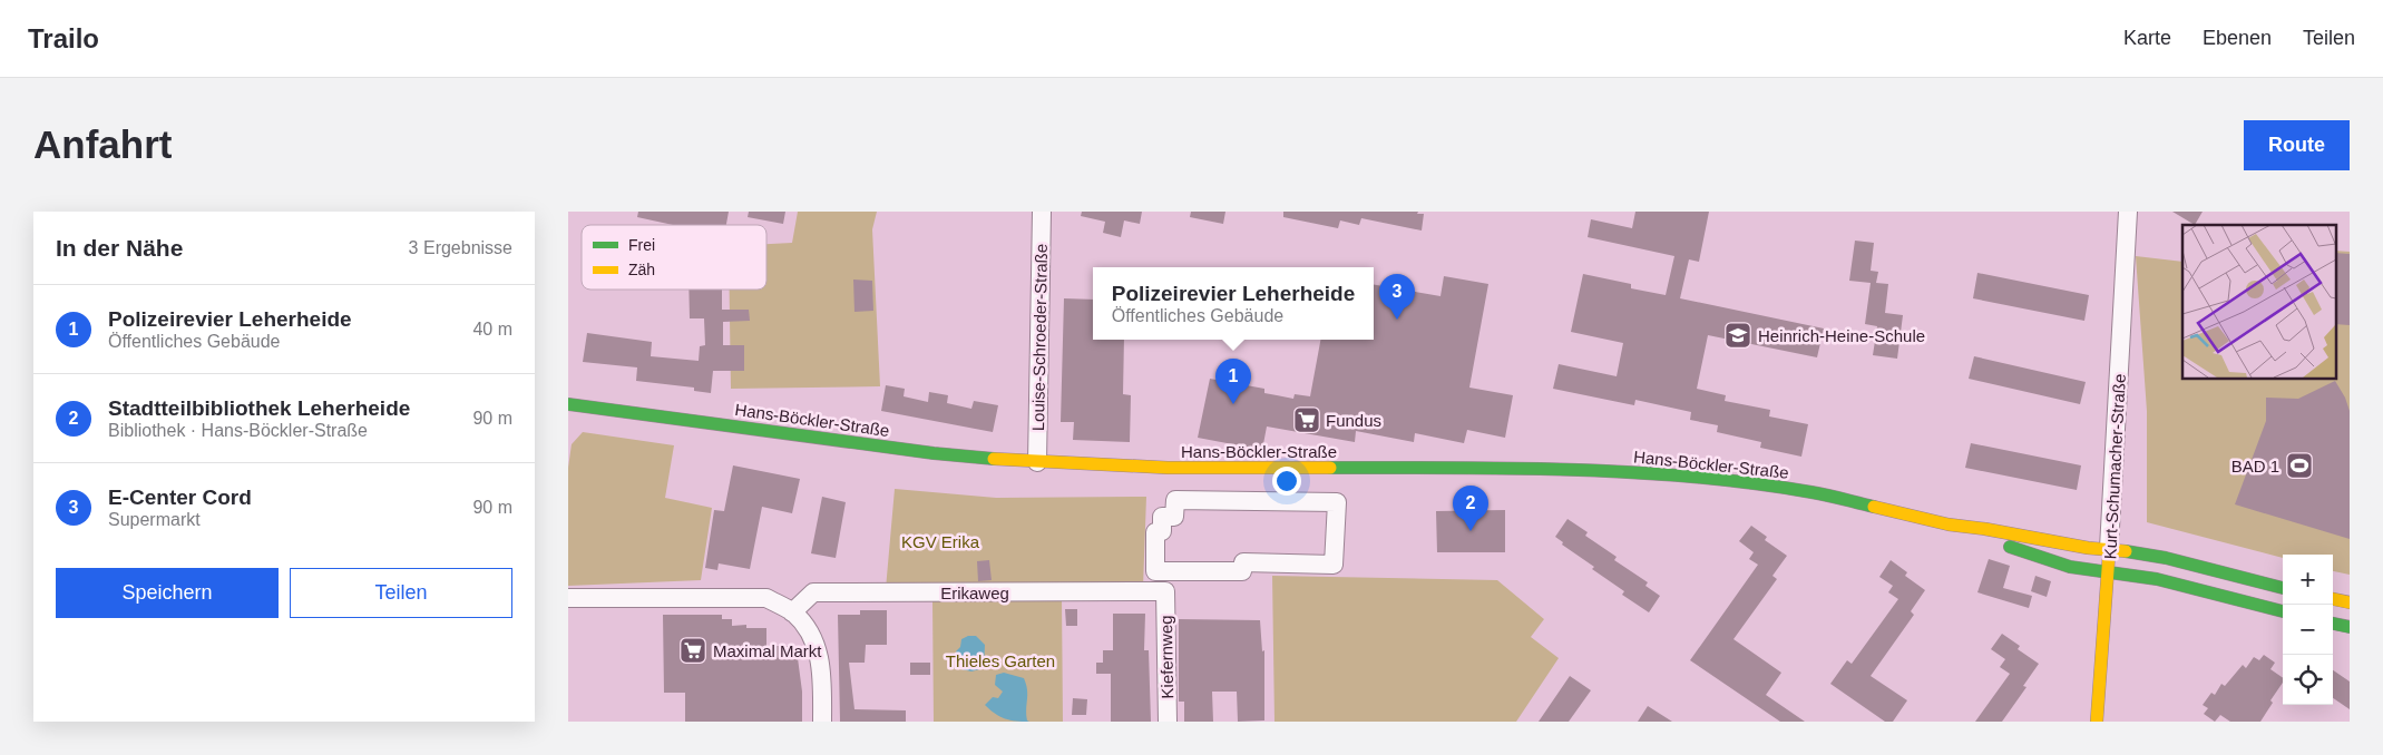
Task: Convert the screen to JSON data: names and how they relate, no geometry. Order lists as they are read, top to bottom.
{
  "streets": {
    "street": [
      "Louise-Schroeder-Straße",
      "Hans-Böckler-Straße",
      "Kurt-Schumacher-Straße",
      "Erikaweg",
      "Kiefernweg"
    ]
  },
  "crossings": [
    ["Louise-Schroeder-Straße", "Hans-Böckler-Straße"],
    ["Hans-Böckler-Straße", "Kurt-Schumacher-Straße"],
    ["Erikaweg", "Kiefernweg"]
  ],
  "parks": ["KGV Erika", "Thieles Garten"],
  "places": {
    "school or university": ["Heinrich-Heine-Schule"],
    "supermarket": ["Fundus", "Maximal Markt"],
    "sports": ["BAD 1"]
  },
  "legend": ["Frei", "Zäh"],
  "page": {
    "header": "Trailo",
    "nav": ["Karte", "Ebenen", "Teilen"],
    "buttons": [
      "Route",
      ["Speichern", "Teilen"]
    ],
    "title": "Anfahrt",
    "heading": ["In der Nähe", "3 Ergebnisse"],
    "popup": ["Polizeirevier Leherheide", "Öffentliches Gebäude"],
    "pins": ["3", "1", "2"],
    "list": [
      {
        "mark": "1",
        "name": "Polizeirevier Leherheide",
        "note": "Öffentliches Gebäude",
        "value": "40 m"
      },
      {
        "mark": "2",
        "name": "Stadtteilbibliothek Leherheide",
        "note": "Bibliothek · Hans-Böckler-Straße",
        "value": "90 m"
      },
      {
        "mark": "3",
        "name": "E-Center Cord",
        "note": "Supermarkt",
        "value": "90 m"
      }
    ],
    "map_buttons": ["+", "−"]
  }
}
